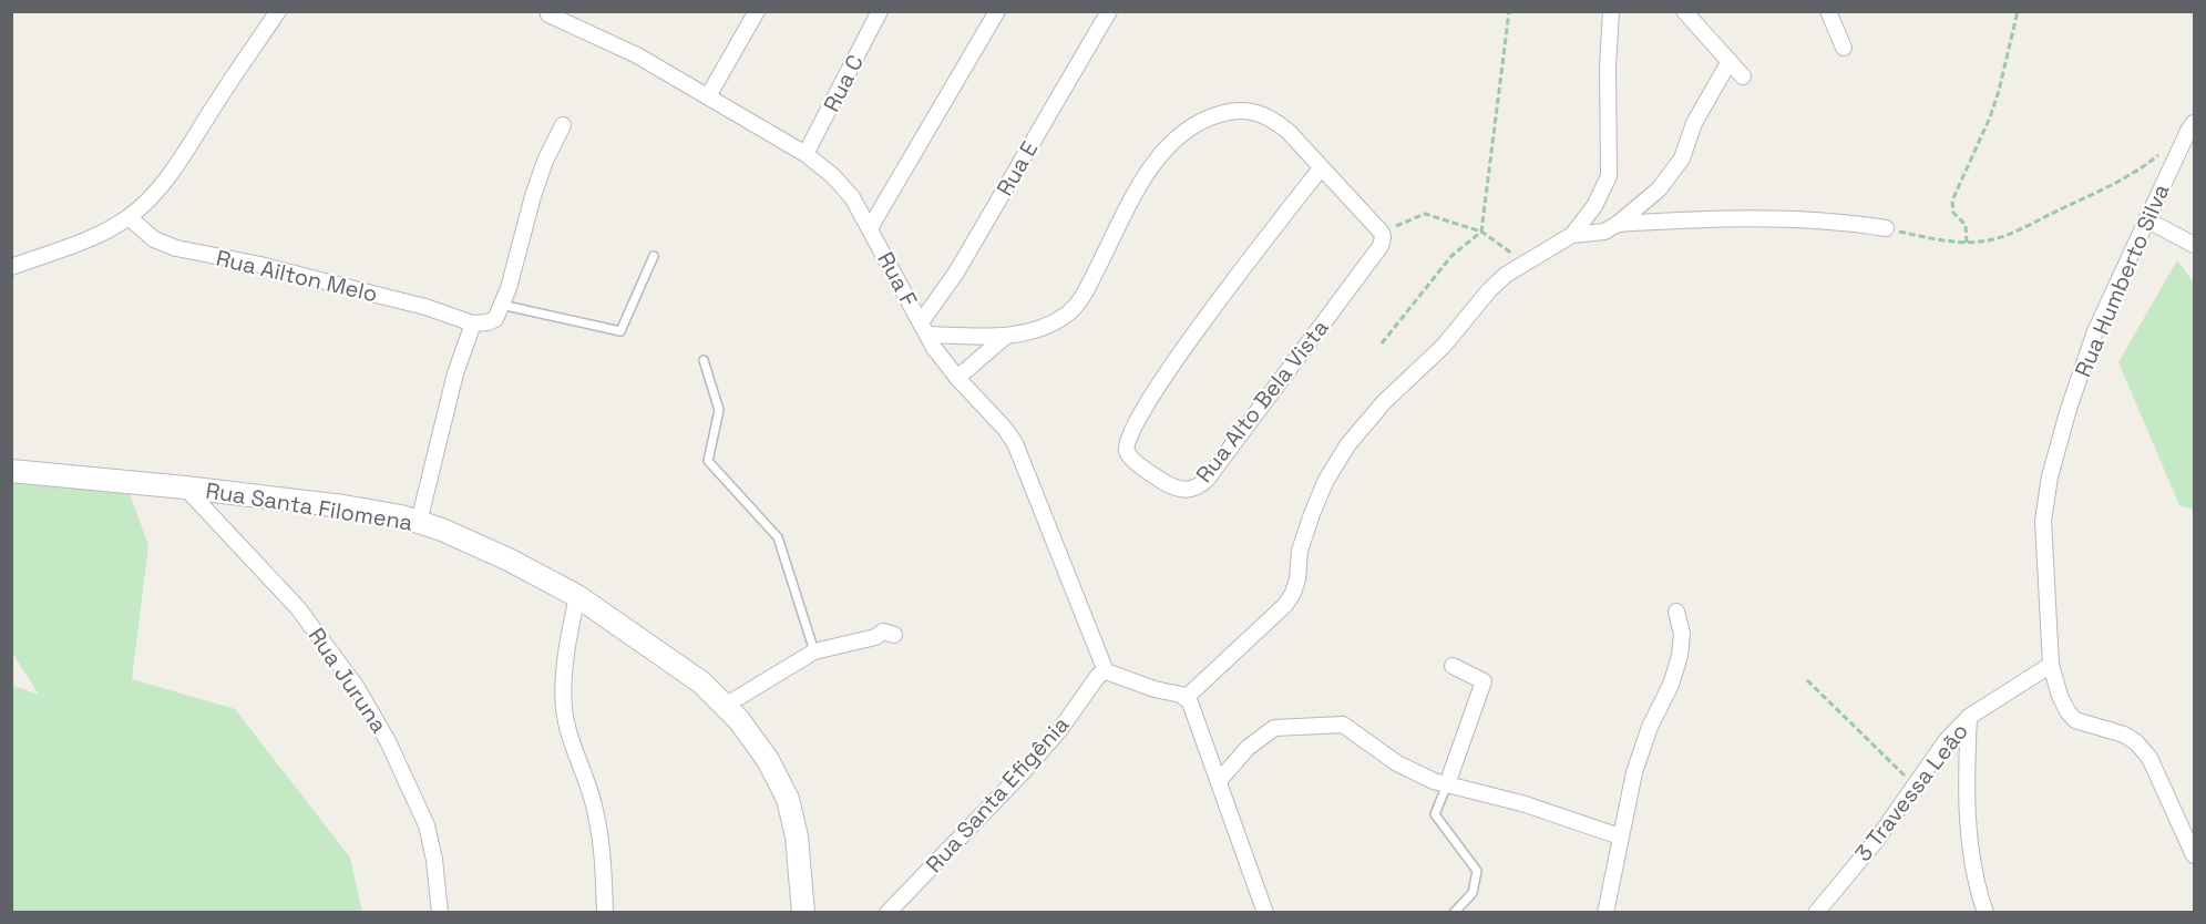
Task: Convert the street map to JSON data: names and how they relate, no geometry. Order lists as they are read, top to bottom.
{
  "streets": {
    "main road": ["Rua Santa Filomena"],
    "street": [
      "Rua C",
      "Rua E",
      "Rua Ailton Melo",
      "Rua F",
      "Rua Humberto Silva",
      "Rua Alto Bela Vista",
      "Rua Juruna",
      "3 Travessa Leão",
      "Rua Santa Efigênia"
    ]
  },
  "crossings": [
    ["Rua C", "Rua F"],
    ["Rua E", "Rua F"],
    ["Rua F", "Rua Santa Efigênia"],
    ["Rua Humberto Silva", "3 Travessa Leão"],
    ["Rua Santa Filomena", "Rua Juruna"]
  ]
}
